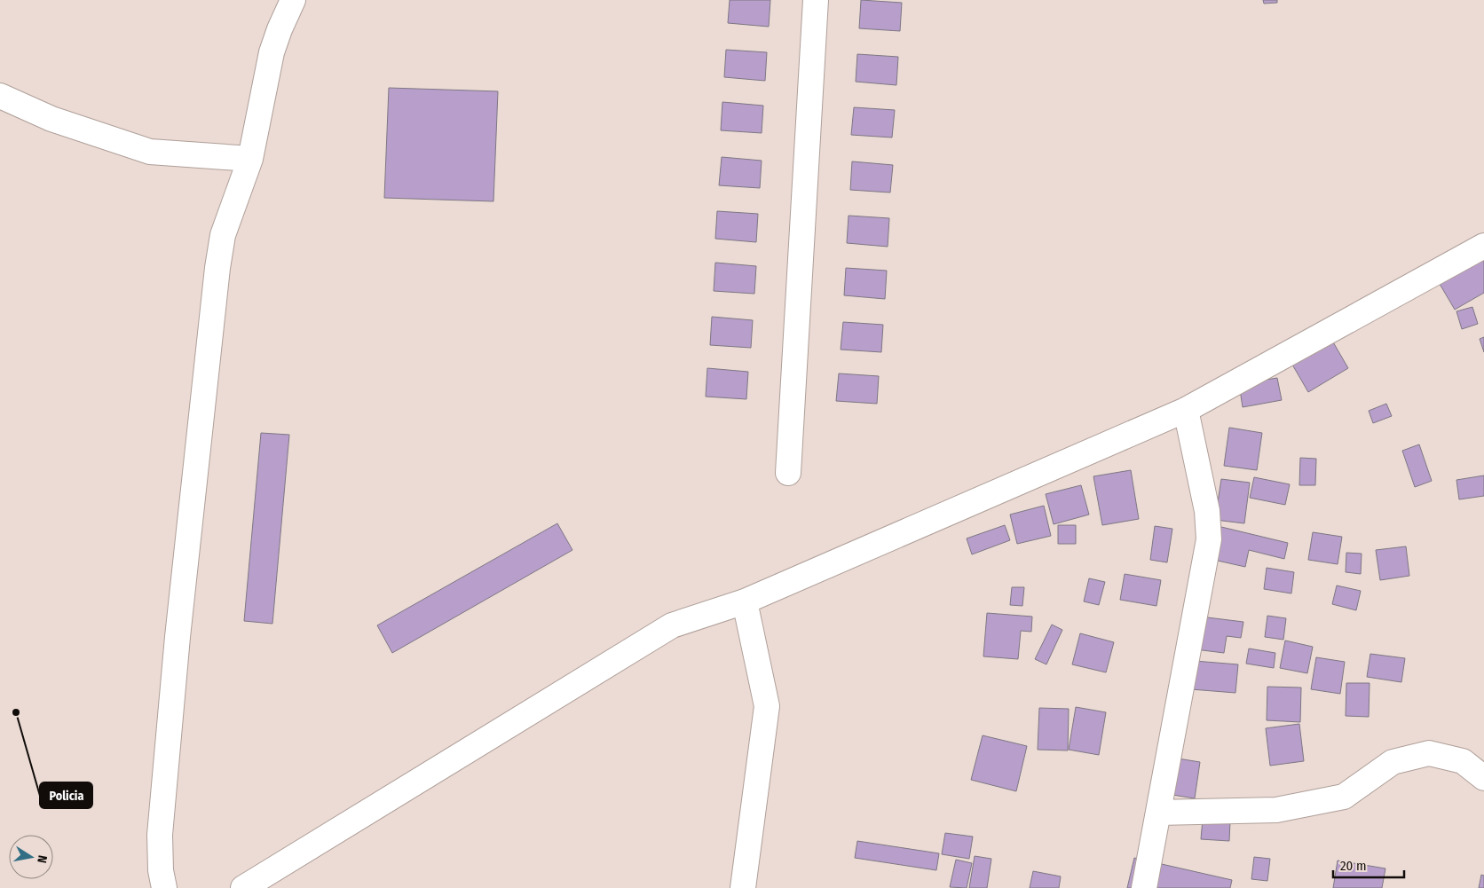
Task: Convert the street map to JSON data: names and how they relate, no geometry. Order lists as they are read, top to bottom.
{
  "places": ["Policia"],
  "scale_bar": "20 m",
  "north": "right"
}
